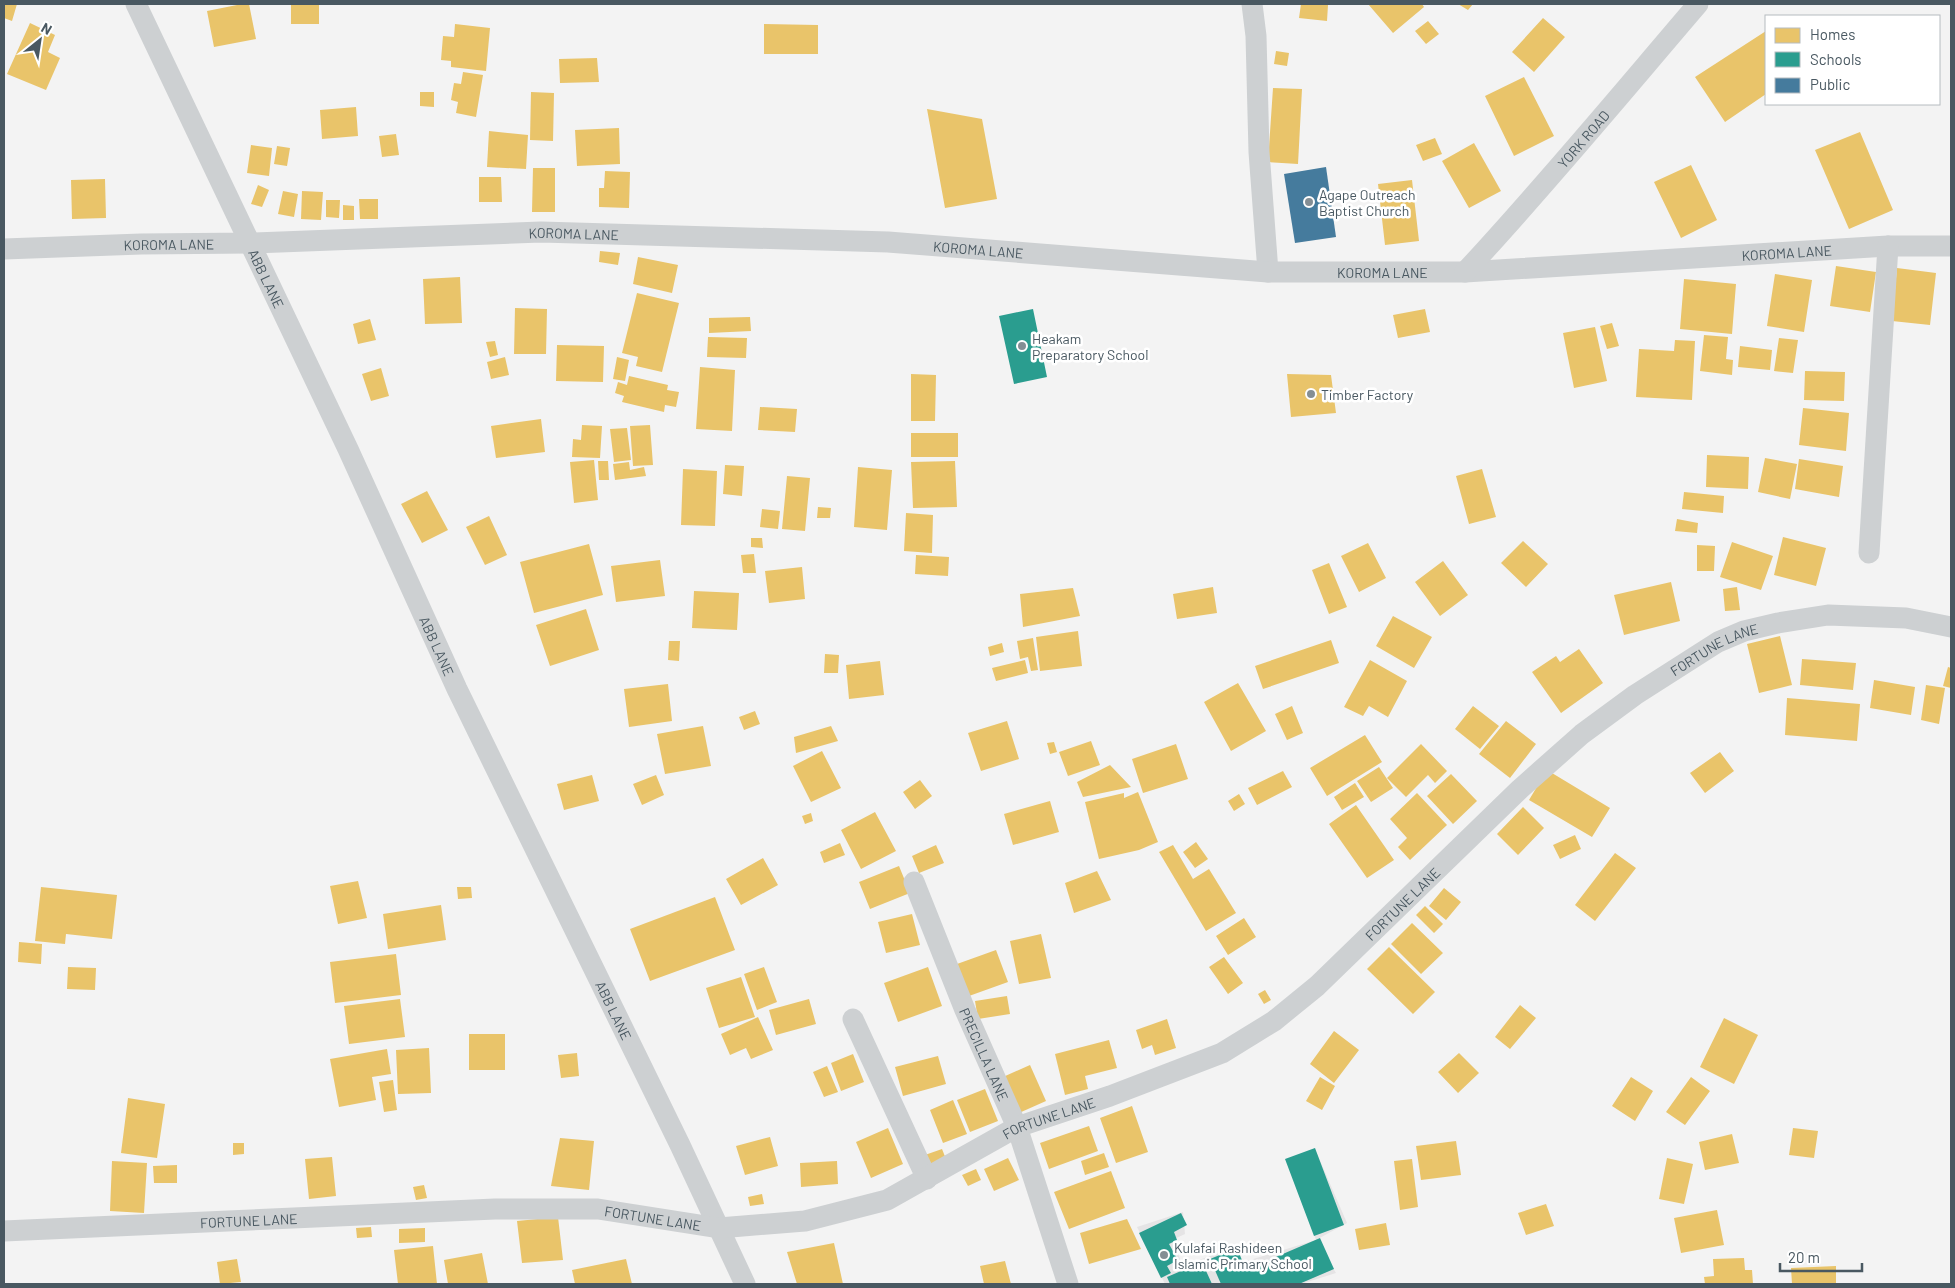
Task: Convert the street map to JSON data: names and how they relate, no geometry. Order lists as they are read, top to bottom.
{
  "streets": {
    "street": [
      "YORK ROAD",
      "KOROMA LANE",
      "ABB LANE",
      "FORTUNE LANE",
      "PRECILLA LANE"
    ]
  },
  "crossings": [
    ["YORK ROAD", "KOROMA LANE"],
    ["KOROMA LANE", "ABB LANE"],
    ["ABB LANE", "FORTUNE LANE"],
    ["FORTUNE LANE", "PRECILLA LANE"]
  ],
  "places": [
    "Agape Outreach Baptist Church",
    "Heakam Preparatory School",
    "Timber Factory",
    "Kulafai Rashideen Islamic Primary School"
  ],
  "legend": ["Homes", "Schools", "Public"],
  "scale_bar": "20 m",
  "north": "top right"
}
